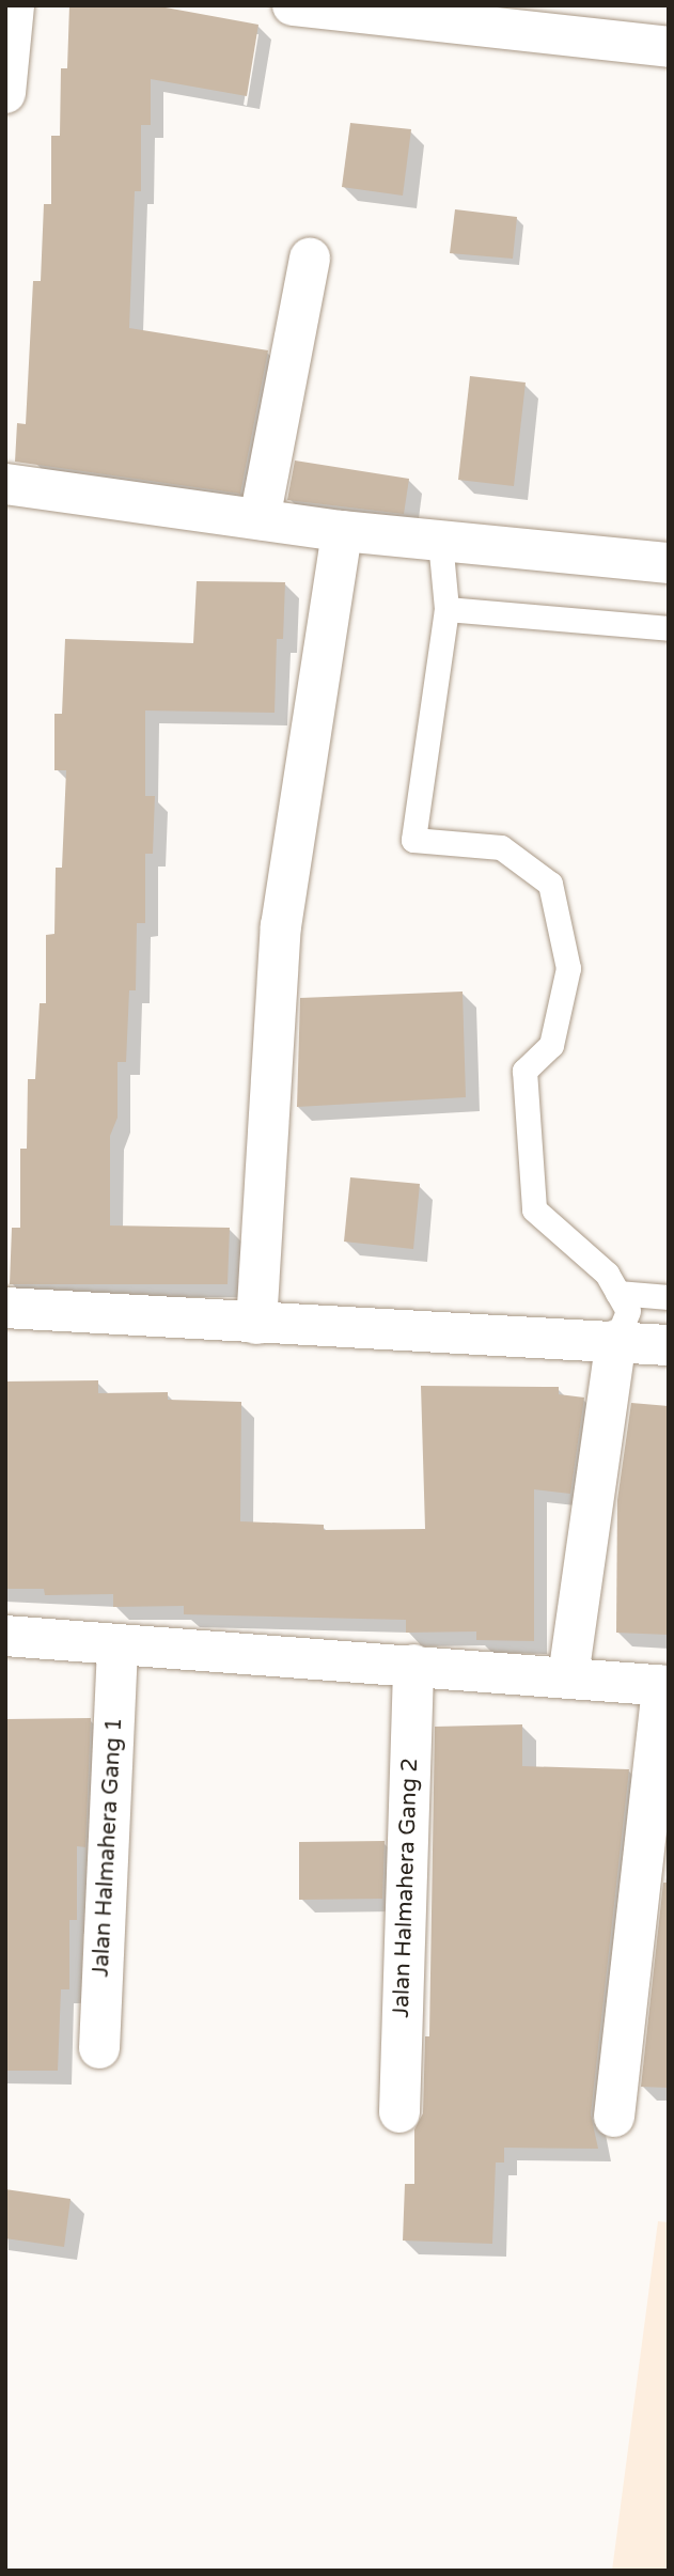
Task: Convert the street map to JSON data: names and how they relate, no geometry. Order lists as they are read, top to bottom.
{
  "streets": {
    "street": ["Jalan Halmahera Gang 1", "Jalan Halmahera Gang 2"]
  }
}
